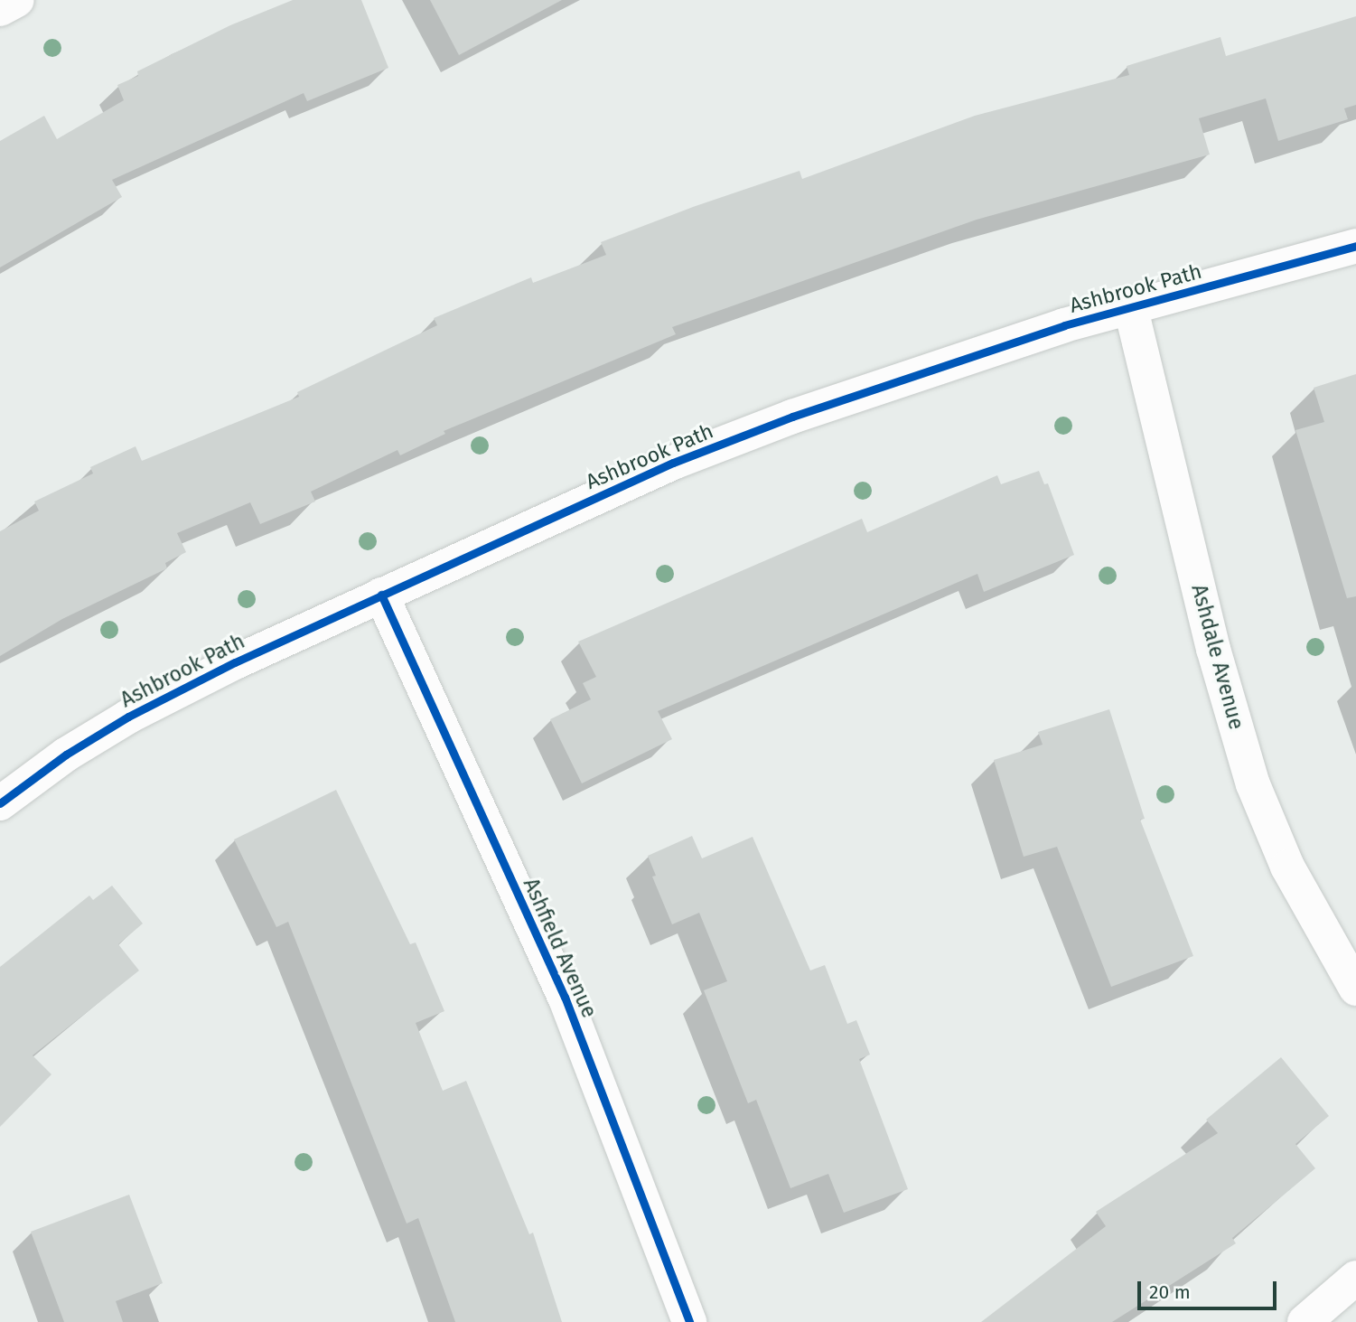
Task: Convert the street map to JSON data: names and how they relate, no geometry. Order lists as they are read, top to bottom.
{
  "streets": {
    "street": ["Ashbrook Path", "Ashdale Avenue", "Ashfield Avenue"]
  },
  "crossings": [
    ["Ashbrook Path", "Ashdale Avenue"],
    ["Ashbrook Path", "Ashfield Avenue"]
  ],
  "scale_bar": "20 m"
}
